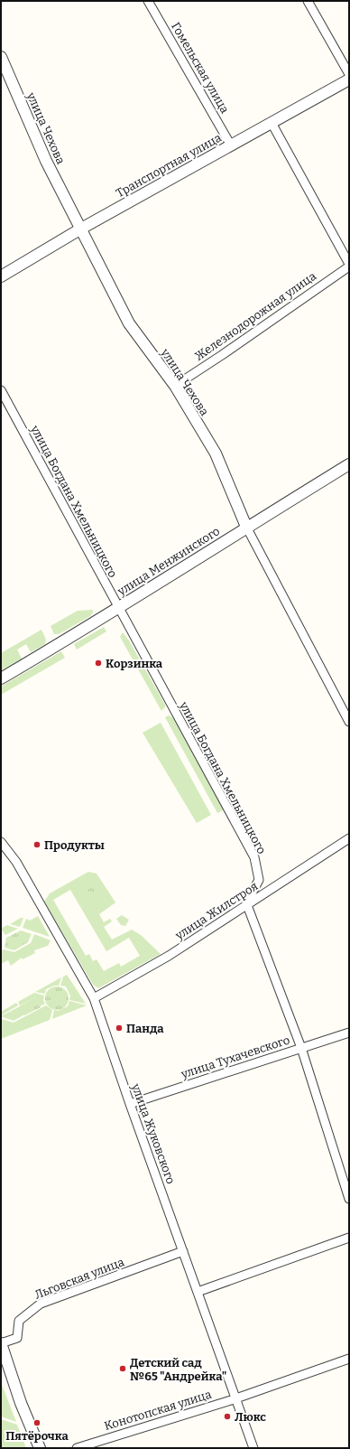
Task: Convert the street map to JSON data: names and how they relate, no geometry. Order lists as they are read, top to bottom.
{
  "streets": {
    "street": [
      "Гомельская улица",
      "улица Чехова",
      "Транспортная улица",
      "Железнодорожная улица",
      "улица Богдана Хмельницкого",
      "улица Менжинского",
      "улица Жилстроя",
      "улица Тухачевского",
      "улица Жуковского",
      "Льговская улица",
      "Конотопская улица"
    ]
  },
  "crossings": [
    ["Гомельская улица", "Транспортная улица"],
    ["улица Чехова", "Транспортная улица"],
    ["улица Чехова", "Железнодорожная улица"],
    ["улица Чехова", "улица Менжинского"],
    ["улица Богдана Хмельницкого", "улица Менжинского"],
    ["улица Богдана Хмельницкого", "улица Жилстроя"],
    ["улица Жилстроя", "улица Жуковского"],
    ["улица Тухачевского", "улица Жуковского"],
    ["улица Жуковского", "Льговская улица"],
    ["улица Жуковского", "Конотопская улица"]
  ],
  "places": [
    "Корзинка",
    "Продукты",
    "Панда",
    "Детский сад №65 \"Андрейка\"",
    "Люкс",
    "Пятёрочка"
  ]
}
